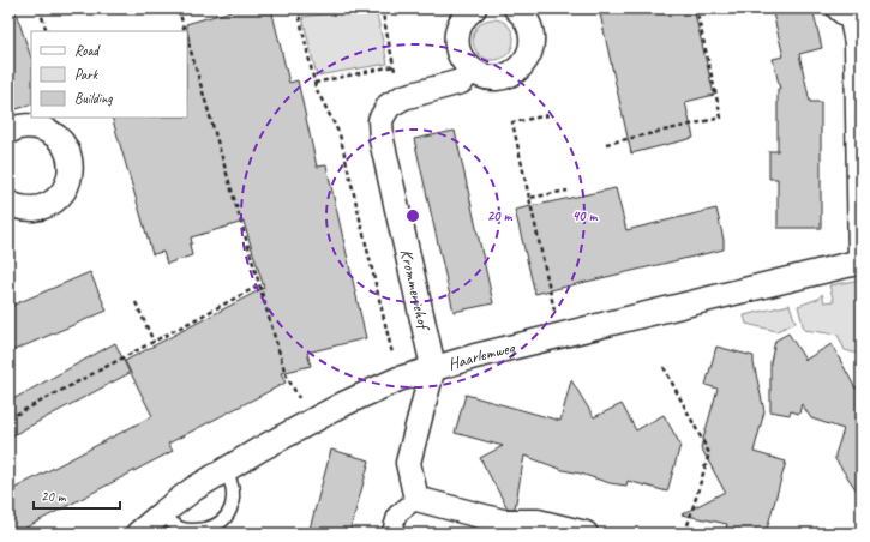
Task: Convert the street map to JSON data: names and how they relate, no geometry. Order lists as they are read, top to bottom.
{
  "streets": {
    "street": ["Krommeniehof", "Haarlemweg"]
  },
  "crossings": [
    ["Krommeniehof", "Haarlemweg"]
  ],
  "legend": ["Road", "Park", "Building"],
  "scale_bar": "20 m",
  "rings": ["20 m", "40 m"]
}
